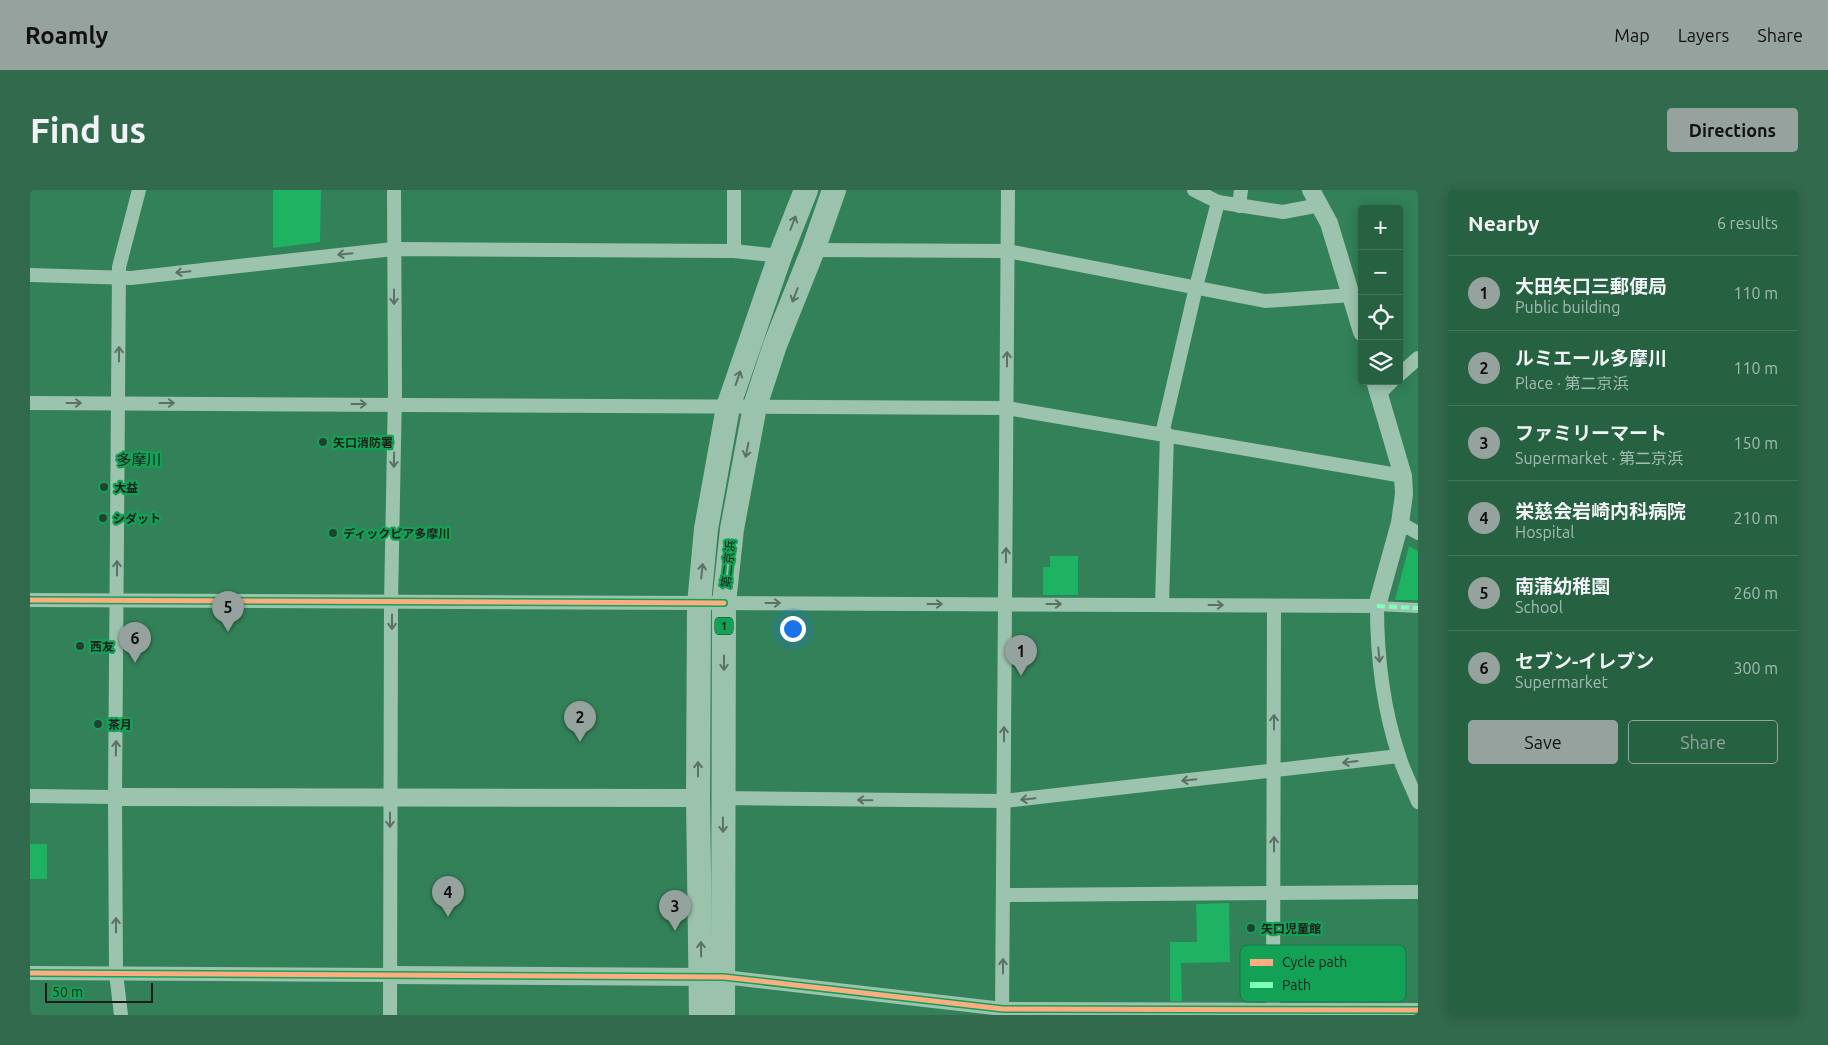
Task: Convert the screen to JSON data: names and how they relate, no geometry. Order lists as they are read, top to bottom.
{
  "streets": {
    "highway": ["第二京浜", "1"]
  },
  "districts": ["多摩川"],
  "places": [
    "矢口消防署",
    "大益",
    "シダット",
    "ディックピア多摩川",
    "西友",
    "茶月",
    "矢口児童館"
  ],
  "legend": ["Cycle path", "Path"],
  "scale_bar": "50 m",
  "page": {
    "header": "Roamly",
    "nav": ["Map", "Layers", "Share"],
    "buttons": [
      "Directions",
      ["Save", "Share"]
    ],
    "title": "Find us",
    "heading": ["Nearby", "6 results"],
    "map_buttons": ["+", "−"],
    "list": [
      {
        "mark": "1",
        "name": "大田矢口三郵便局",
        "note": "Public building",
        "value": "110 m"
      },
      {
        "mark": "2",
        "name": "ルミエール多摩川",
        "note": "Place · 第二京浜",
        "value": "110 m"
      },
      {
        "mark": "3",
        "name": "ファミリーマート",
        "note": "Supermarket · 第二京浜",
        "value": "150 m"
      },
      {
        "mark": "4",
        "name": "栄慈会岩崎内科病院",
        "note": "Hospital",
        "value": "210 m"
      },
      {
        "mark": "5",
        "name": "南蒲幼稚園",
        "note": "School",
        "value": "260 m"
      },
      {
        "mark": "6",
        "name": "セブン-イレブン",
        "note": "Supermarket",
        "value": "300 m"
      }
    ],
    "pins": [
      "5",
      "6",
      "1",
      "2",
      "4",
      "3"
    ],
    "scale": "50 m"
  }
}
